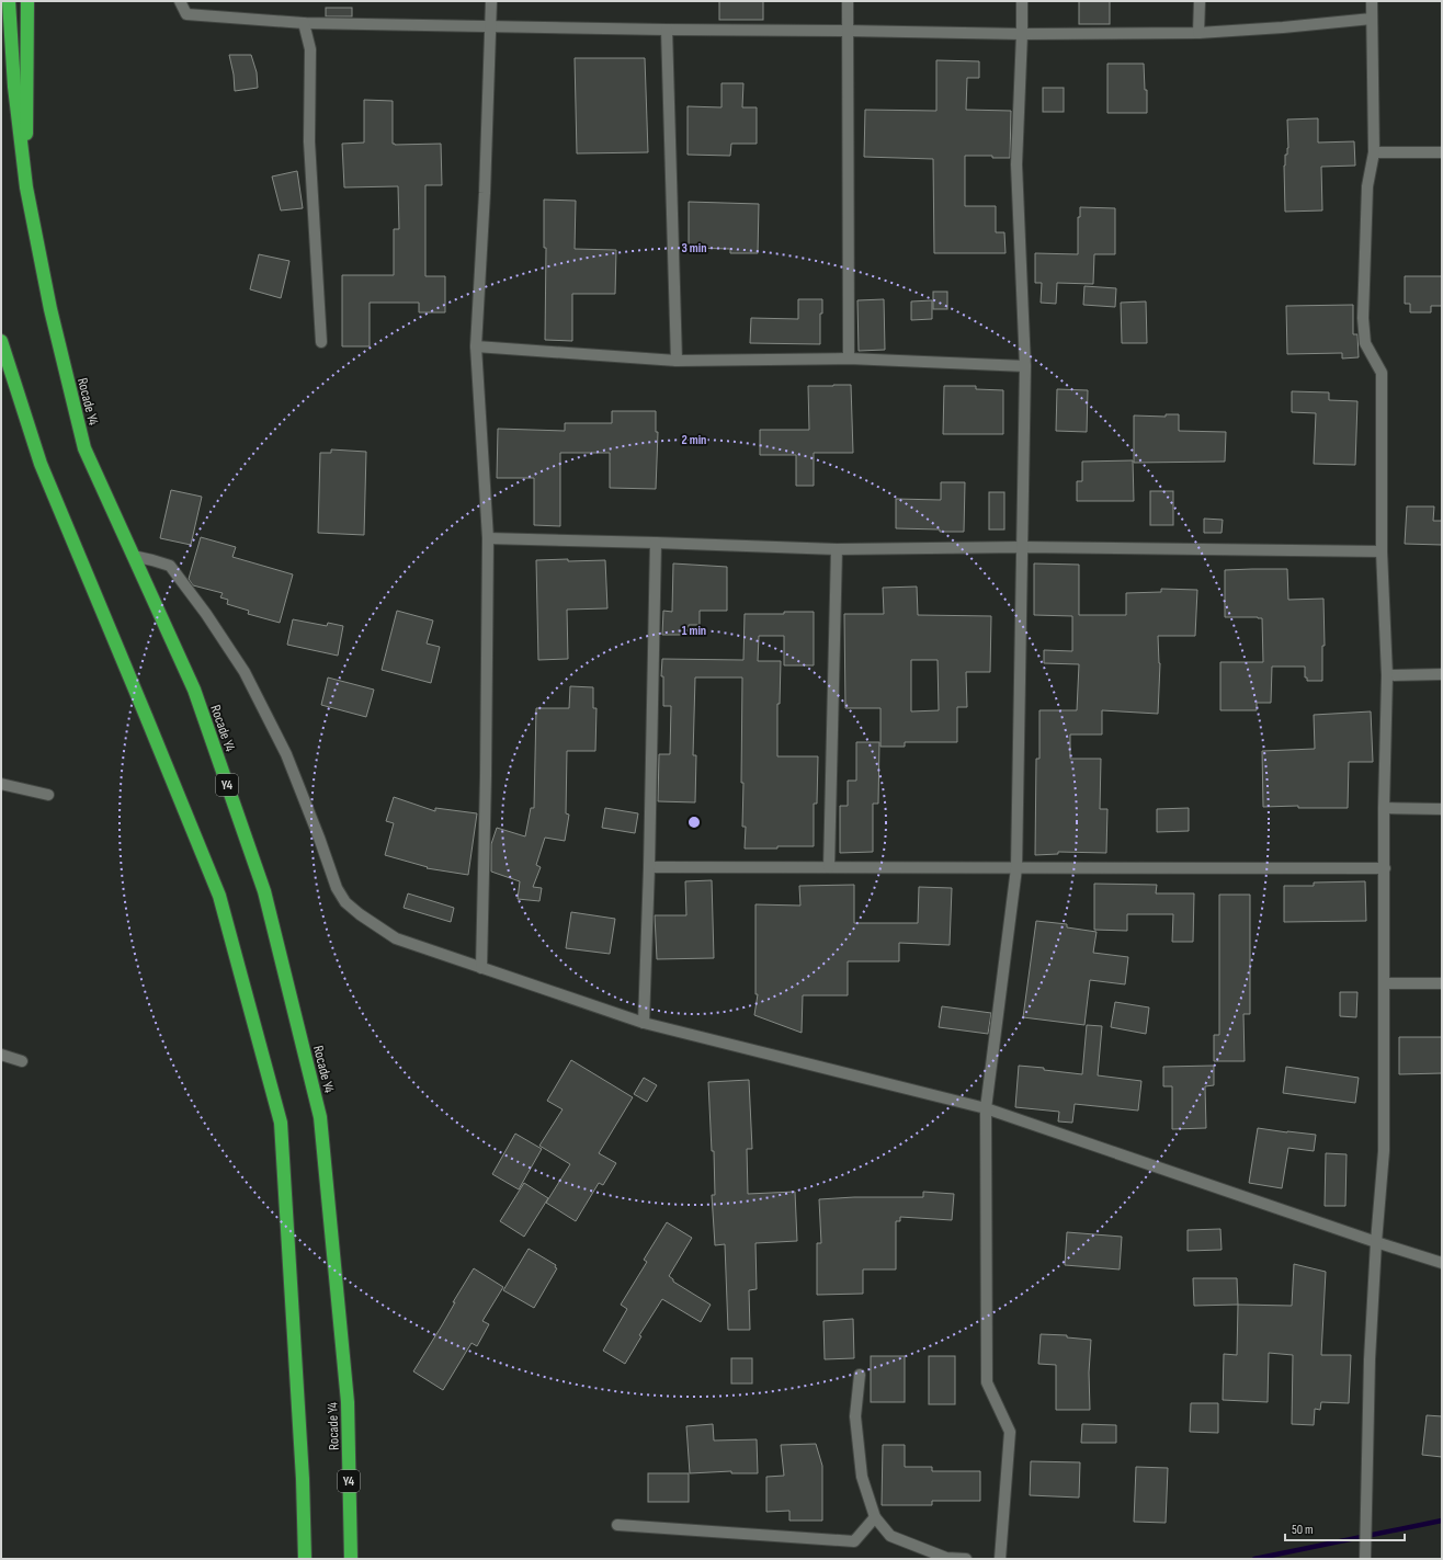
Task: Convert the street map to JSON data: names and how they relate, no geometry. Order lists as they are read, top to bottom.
{
  "streets": {
    "highway": ["Rocade Y4", "Y4"]
  },
  "scale_bar": "50 m",
  "rings": ["3 min", "2 min", "1 min"]
}
